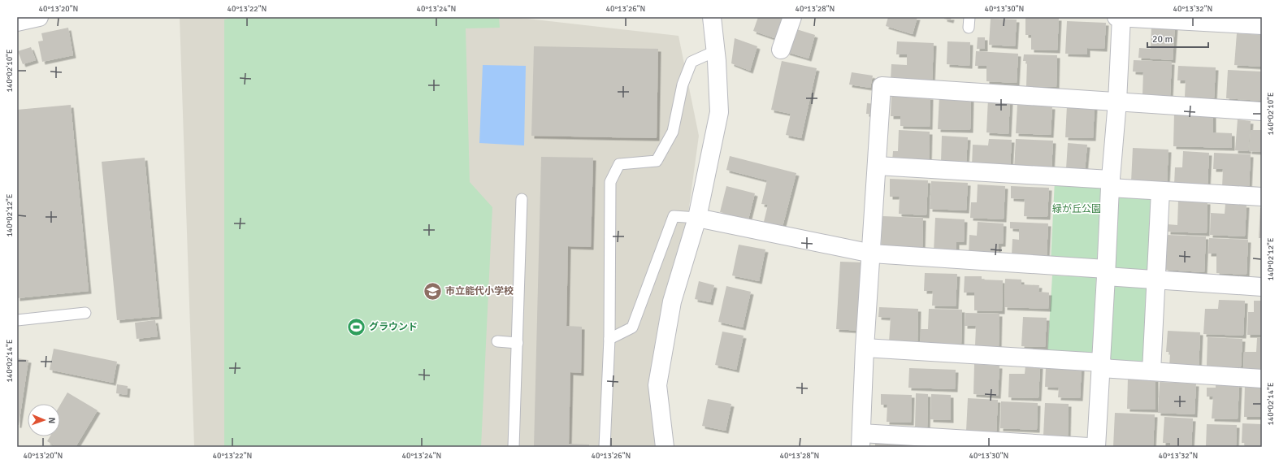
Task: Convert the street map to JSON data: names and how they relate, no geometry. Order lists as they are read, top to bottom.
{
  "parks": ["緑が丘公園"],
  "places": {
    "school or university": ["市立能代小学校"],
    "sports": ["グラウンド"]
  },
  "scale_bar": "20 m",
  "north": "right",
  "coordinates": [
    "40°13'20\"N",
    "40°13'22\"N",
    "40°13'24\"N",
    "40°13'26\"N",
    "40°13'28\"N",
    "40°13'30\"N",
    "40°13'32\"N",
    "140°02'10\"E",
    "140°02'12\"E",
    "140°02'14\"E"
  ]
}
